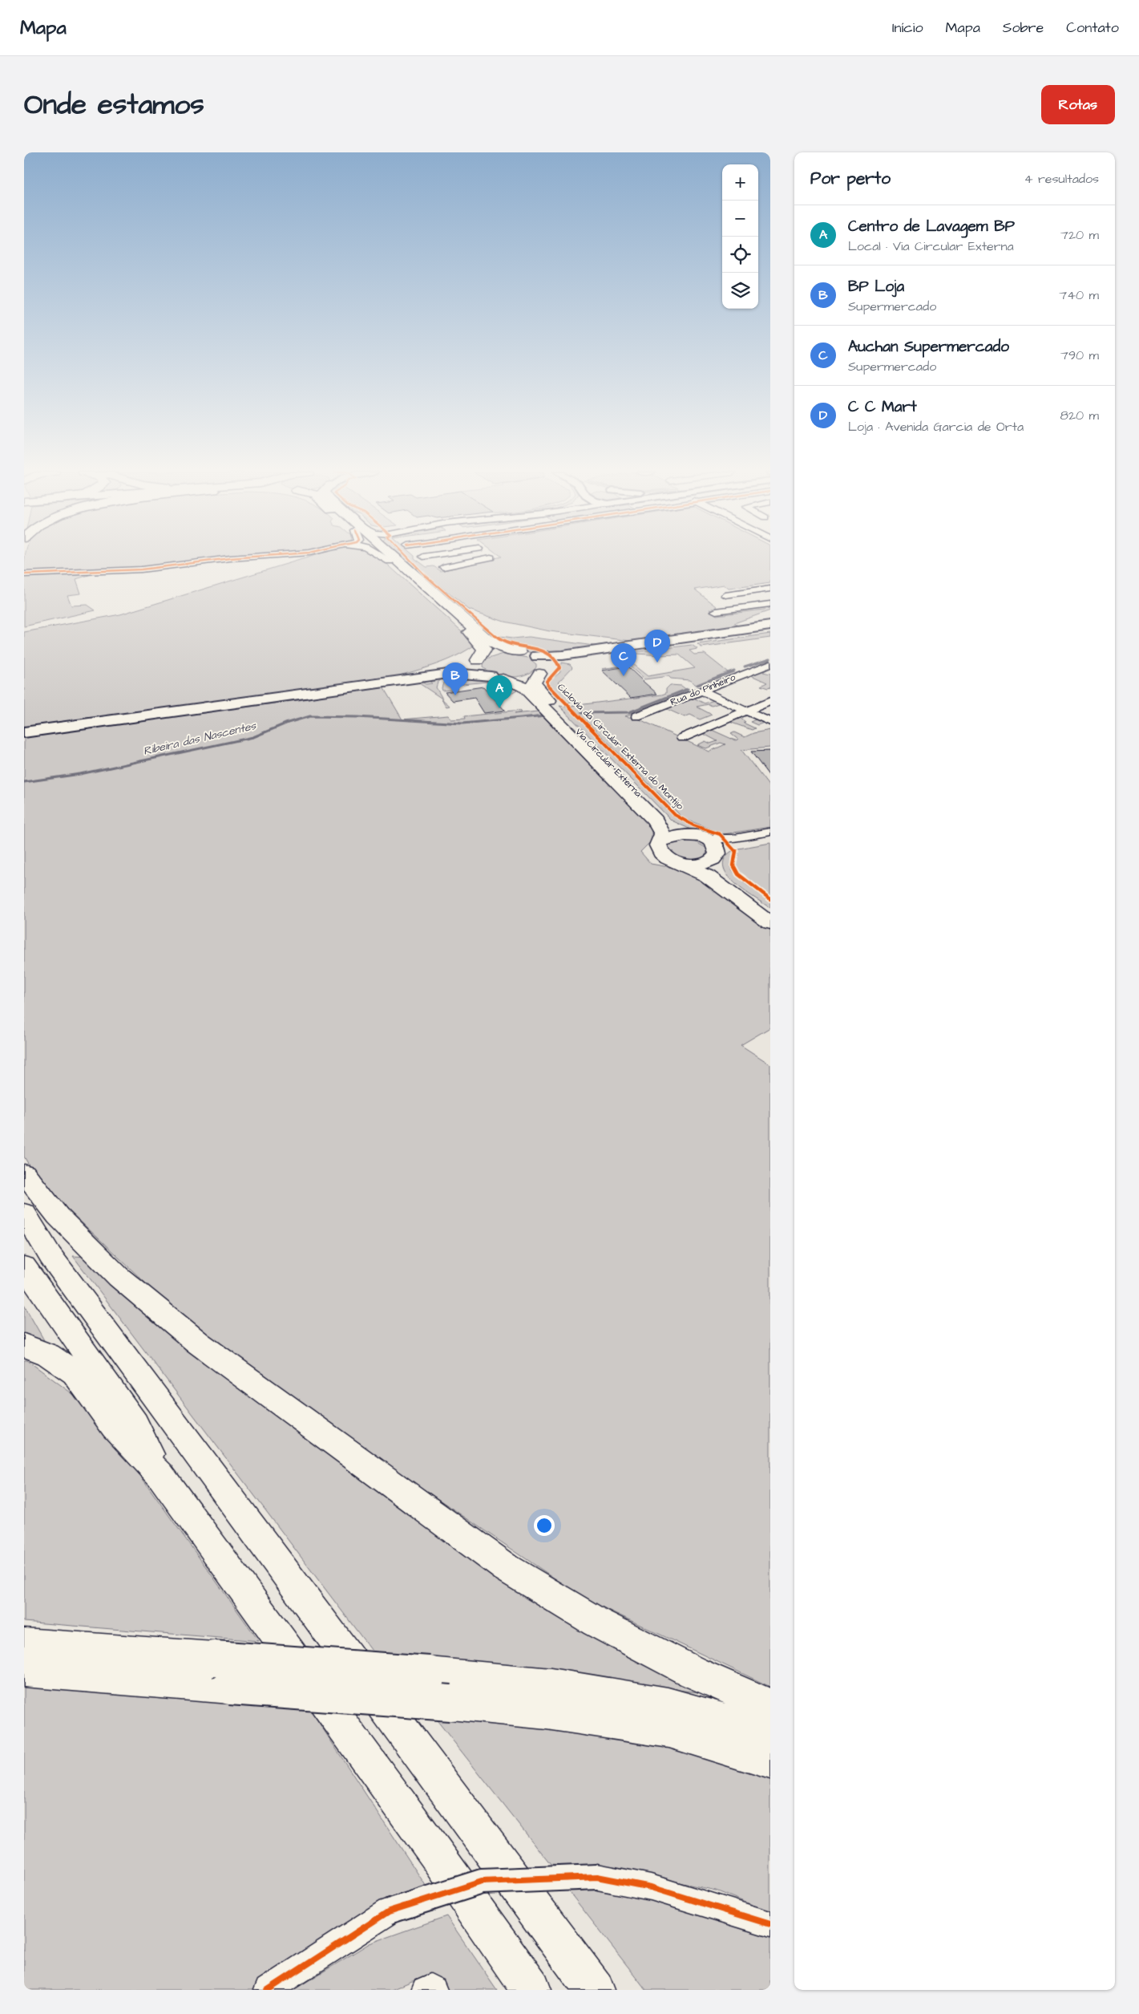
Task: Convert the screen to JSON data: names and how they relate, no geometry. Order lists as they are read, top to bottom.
{
  "streets": {
    "main road": ["Via Circular Externa"],
    "street": ["Rua do Pinheiro"],
    "cycle path": ["Ciclovia da Circular Externa do Montijo"]
  },
  "water": ["Ribeira das Nascentes"],
  "page": {
    "header": "Mapa",
    "nav": [
      "Início",
      "Mapa",
      "Sobre",
      "Contato"
    ],
    "title": "Onde estamos",
    "buttons": "Rotas",
    "heading": ["Por perto", "4 resultados"],
    "map_buttons": ["+", "−"],
    "list": [
      {
        "mark": "A",
        "name": "Centro de Lavagem BP",
        "note": "Local · Via Circular Externa",
        "value": "720 m"
      },
      {
        "mark": "B",
        "name": "BP Loja",
        "note": "Supermercado",
        "value": "740 m"
      },
      {
        "mark": "C",
        "name": "Auchan Supermercado",
        "note": "Supermercado",
        "value": "790 m"
      },
      {
        "mark": "D",
        "name": "C C Mart",
        "note": "Loja · Avenida Garcia de Orta",
        "value": "820 m"
      }
    ],
    "pins": [
      "D",
      "C",
      "B",
      "A"
    ]
  }
}
